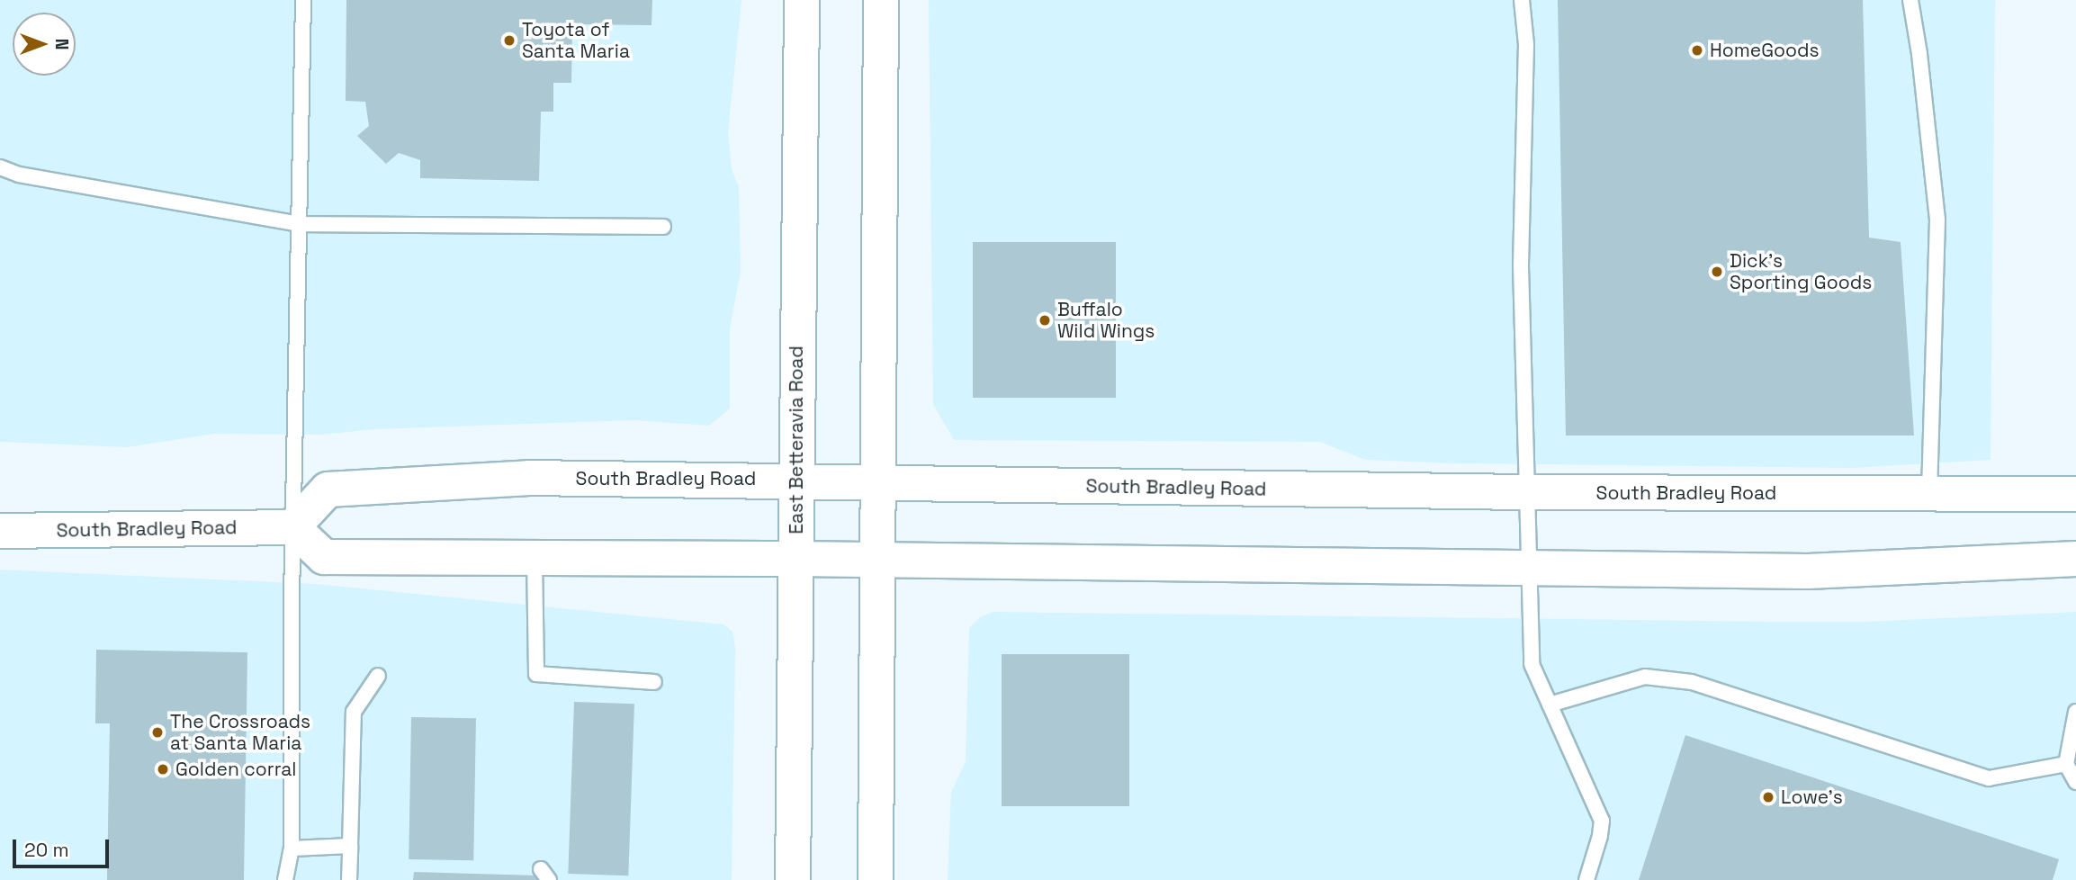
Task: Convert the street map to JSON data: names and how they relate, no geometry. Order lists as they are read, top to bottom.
{
  "streets": {
    "main road": ["East Betteravia Road", "South Bradley Road"]
  },
  "crossings": [
    ["East Betteravia Road", "South Bradley Road"]
  ],
  "places": [
    "Toyota of Santa Maria",
    "HomeGoods",
    "Dick's Sporting Goods",
    "Buffalo Wild Wings",
    "The Crossroads at Santa Maria",
    "Golden corral",
    "Lowe's"
  ],
  "scale_bar": "20 m",
  "north": "right"
}
